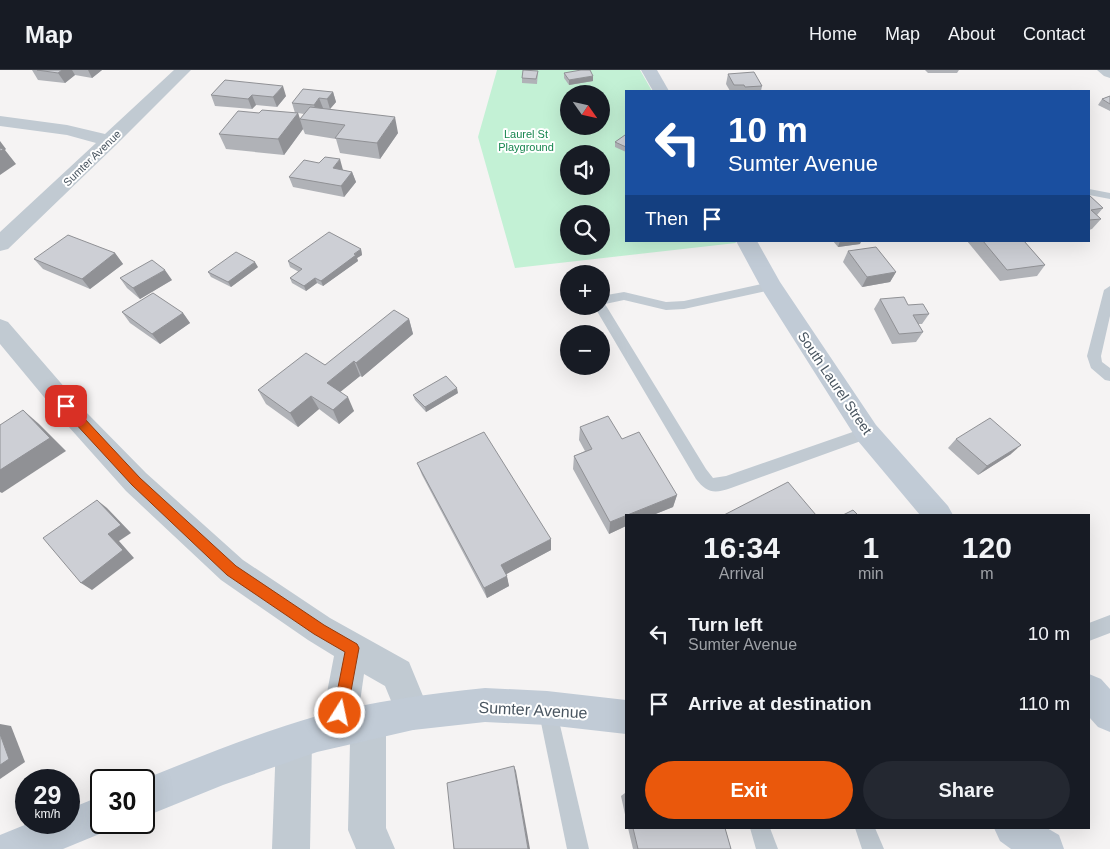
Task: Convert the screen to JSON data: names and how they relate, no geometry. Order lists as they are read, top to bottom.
{
  "streets": {
    "street": ["Sumter Avenue", "South Laurel Street"]
  },
  "parks": ["Laurel St Playground"],
  "north": "bottom right",
  "page": {
    "header": "Map",
    "nav": [
      "Home",
      "Map",
      "About",
      "Contact"
    ],
    "map_buttons": ["+", "−"],
    "turn": ["10 m", "Sumter Avenue"],
    "then": "Then",
    "eta": [
      "16:34",
      "Arrival",
      "1",
      "min",
      "120",
      "m"
    ],
    "list": [
      {
        "name": "Turn left",
        "note": "Sumter Avenue",
        "value": "10 m"
      },
      {
        "name": "Arrive at destination",
        "value": "110 m"
      }
    ],
    "buttons": ["Exit", "Share"],
    "speed": "29 km/h",
    "limit": "30"
  }
}
